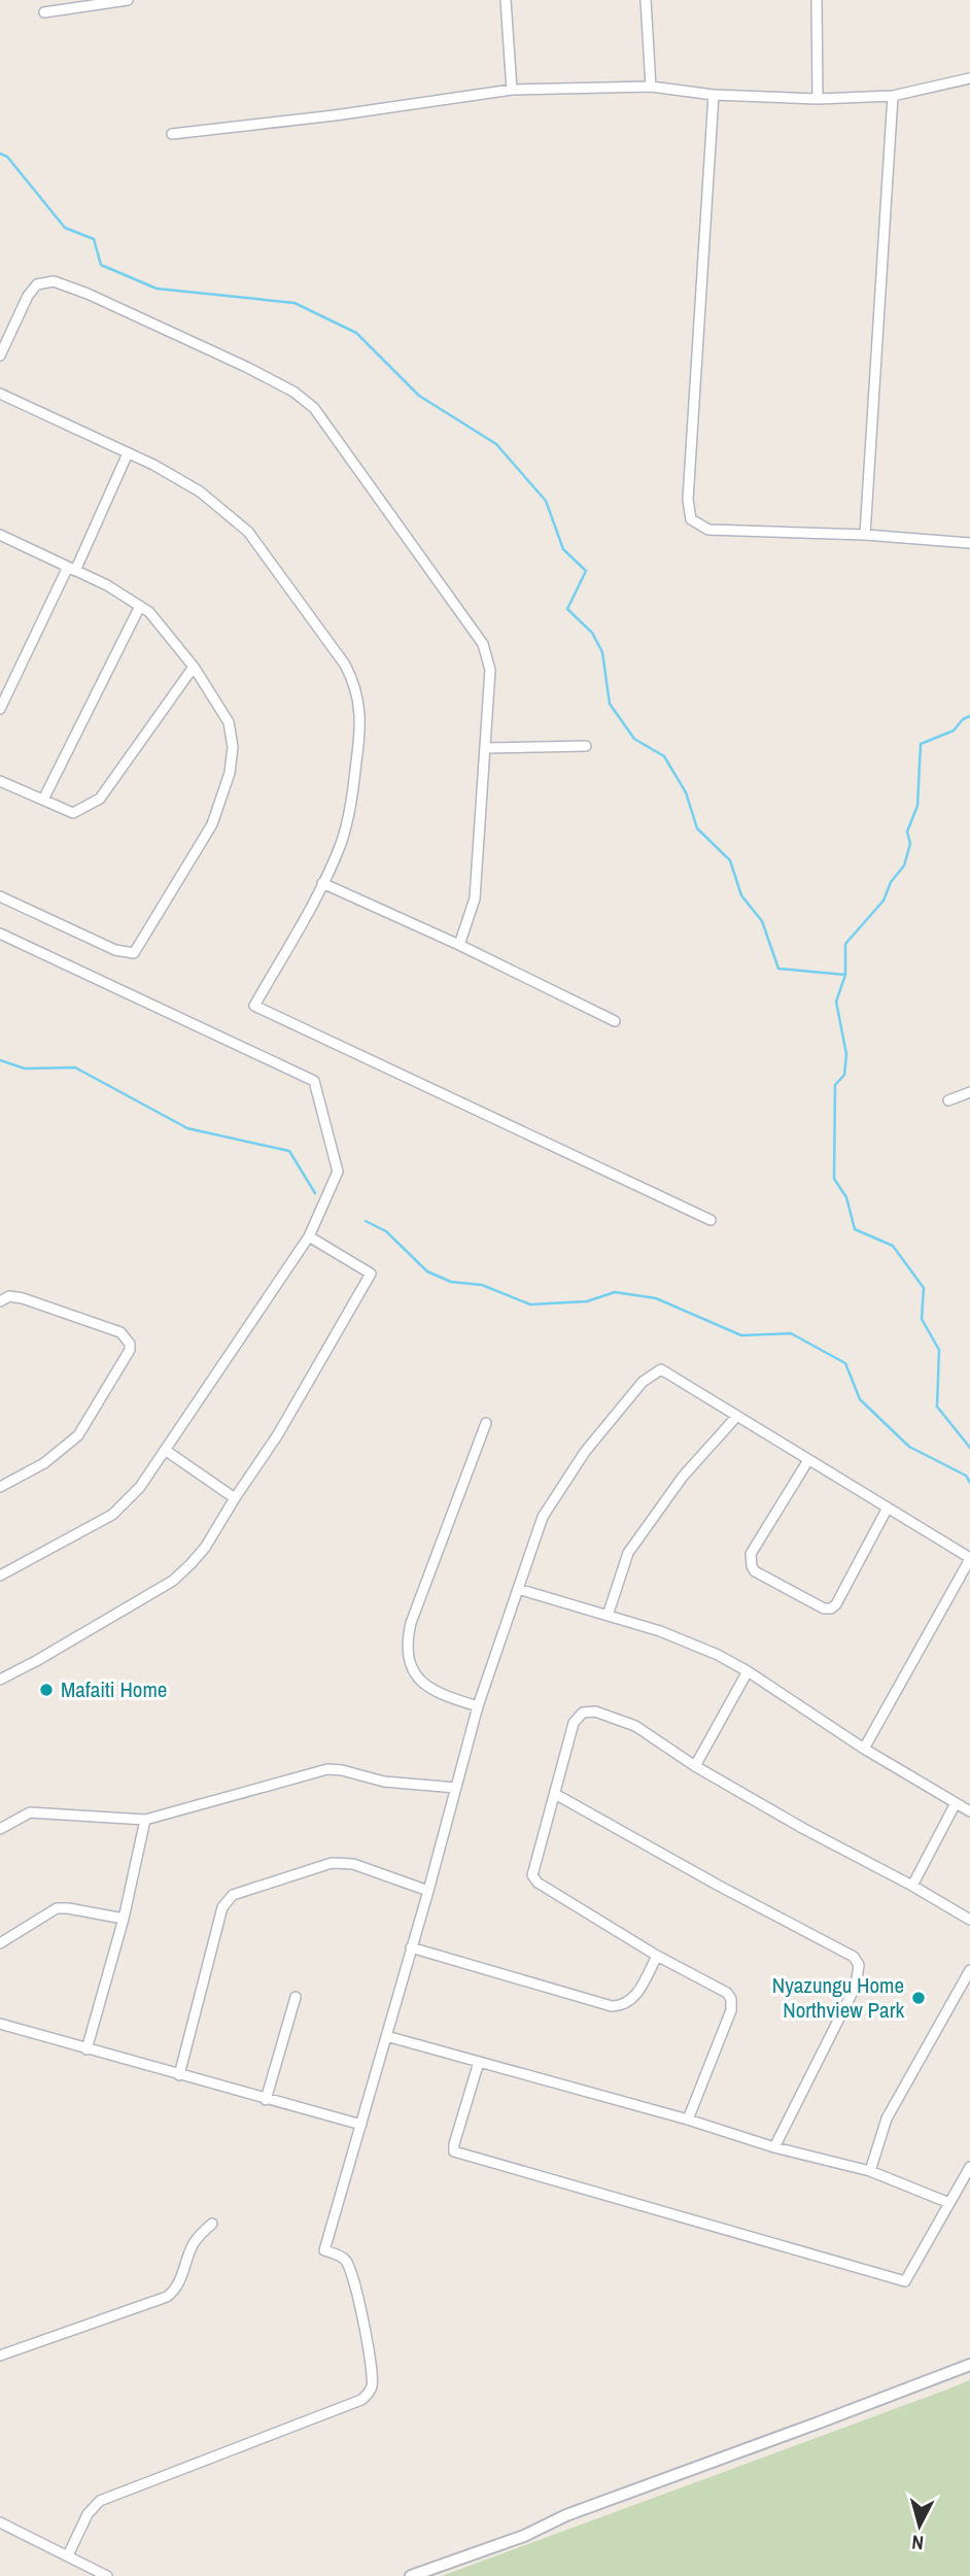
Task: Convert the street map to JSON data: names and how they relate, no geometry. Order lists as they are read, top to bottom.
{
  "places": ["Mafaiti Home", "Nyazungu Home Northview Park"],
  "north": "bottom"
}
